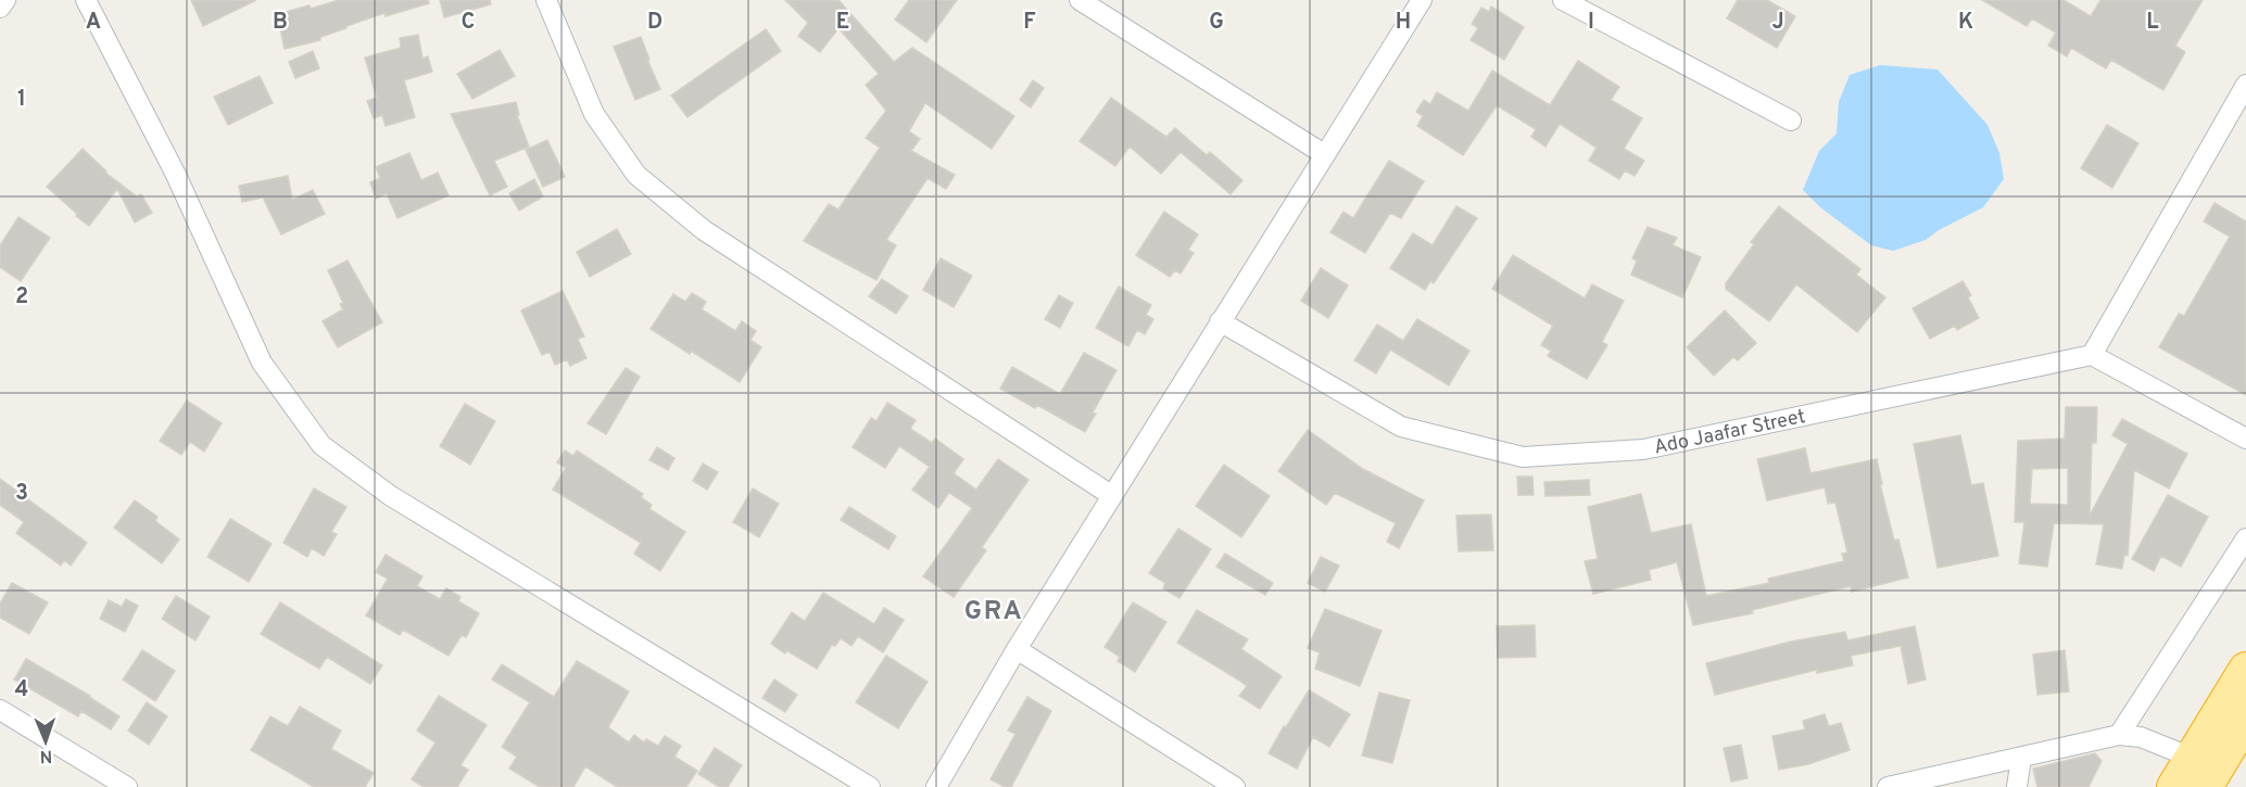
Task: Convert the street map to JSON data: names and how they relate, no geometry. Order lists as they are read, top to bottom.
{
  "streets": {
    "street": ["Ado Jaafar Street"]
  },
  "districts": ["GRA"],
  "north": "bottom",
  "grid": {
    "columns": [
      "A",
      "B",
      "C",
      "D",
      "E",
      "F",
      "G",
      "H",
      "I",
      "J",
      "K",
      "L"
    ],
    "rows": [
      "1",
      "2",
      "3",
      "4"
    ]
  }
}
